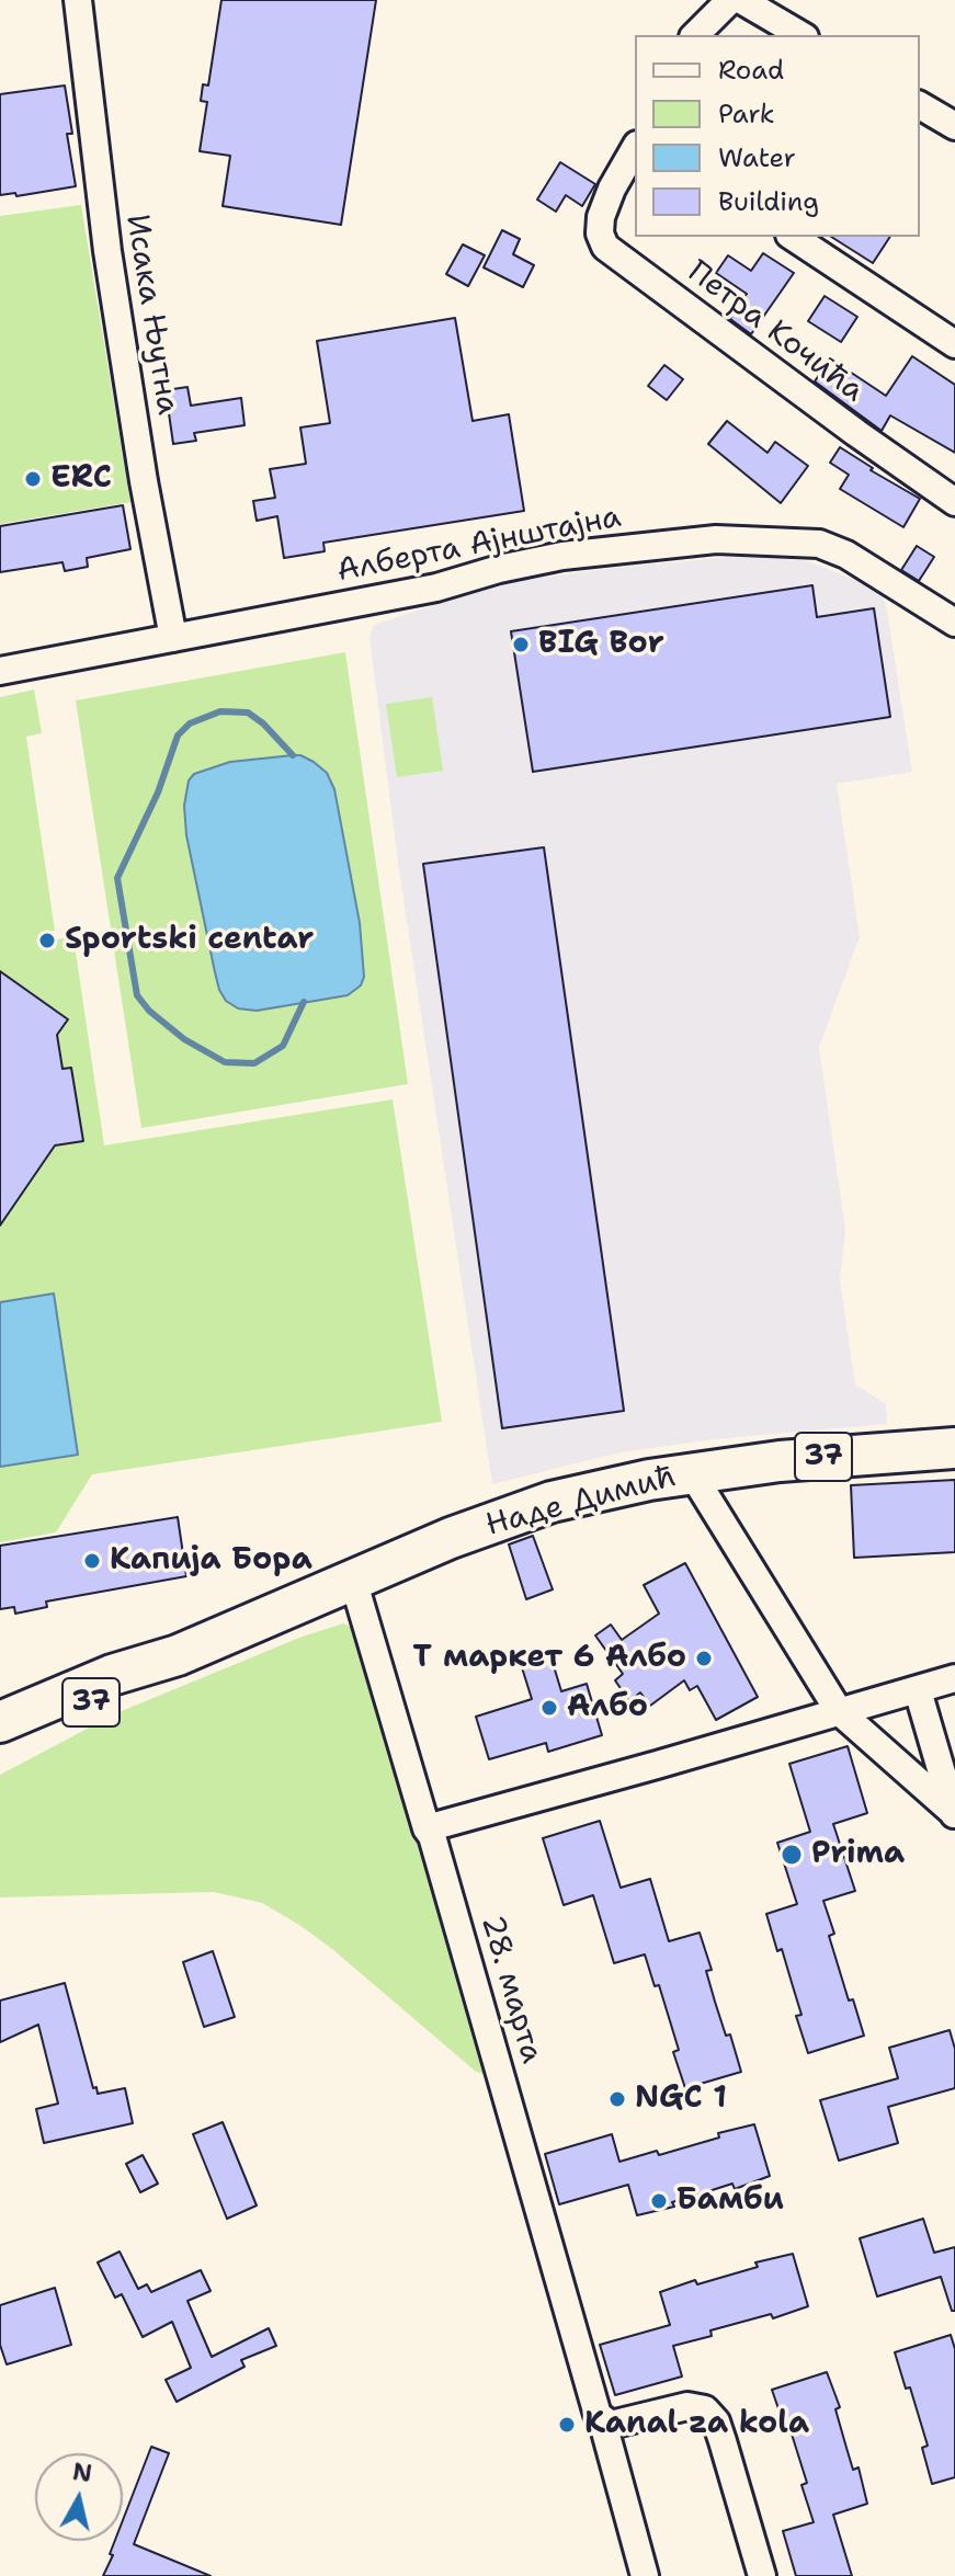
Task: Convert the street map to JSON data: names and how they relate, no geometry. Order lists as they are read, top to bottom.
{
  "streets": {
    "main road": ["37", "Наде Димић"],
    "street": [
      "Исака Њутна",
      "Петра Кочића",
      "Алберта Ајнштајна",
      "28. марта"
    ]
  },
  "crossings": [
    ["Исака Њутна", "Алберта Ајнштајна"],
    ["37", "Наде Димић"],
    ["Наде Димић", "28. марта"]
  ],
  "places": [
    "ERC",
    "BIG Bor",
    "Sportski centar",
    "Капија Бора",
    "Т маркет 6 Албо",
    "Албо",
    "Prima",
    "NGC 1",
    "Бамби",
    "Kanal za kola"
  ],
  "legend": [
    "Road",
    "Park",
    "Water",
    "Building"
  ],
  "north": "top"
}
